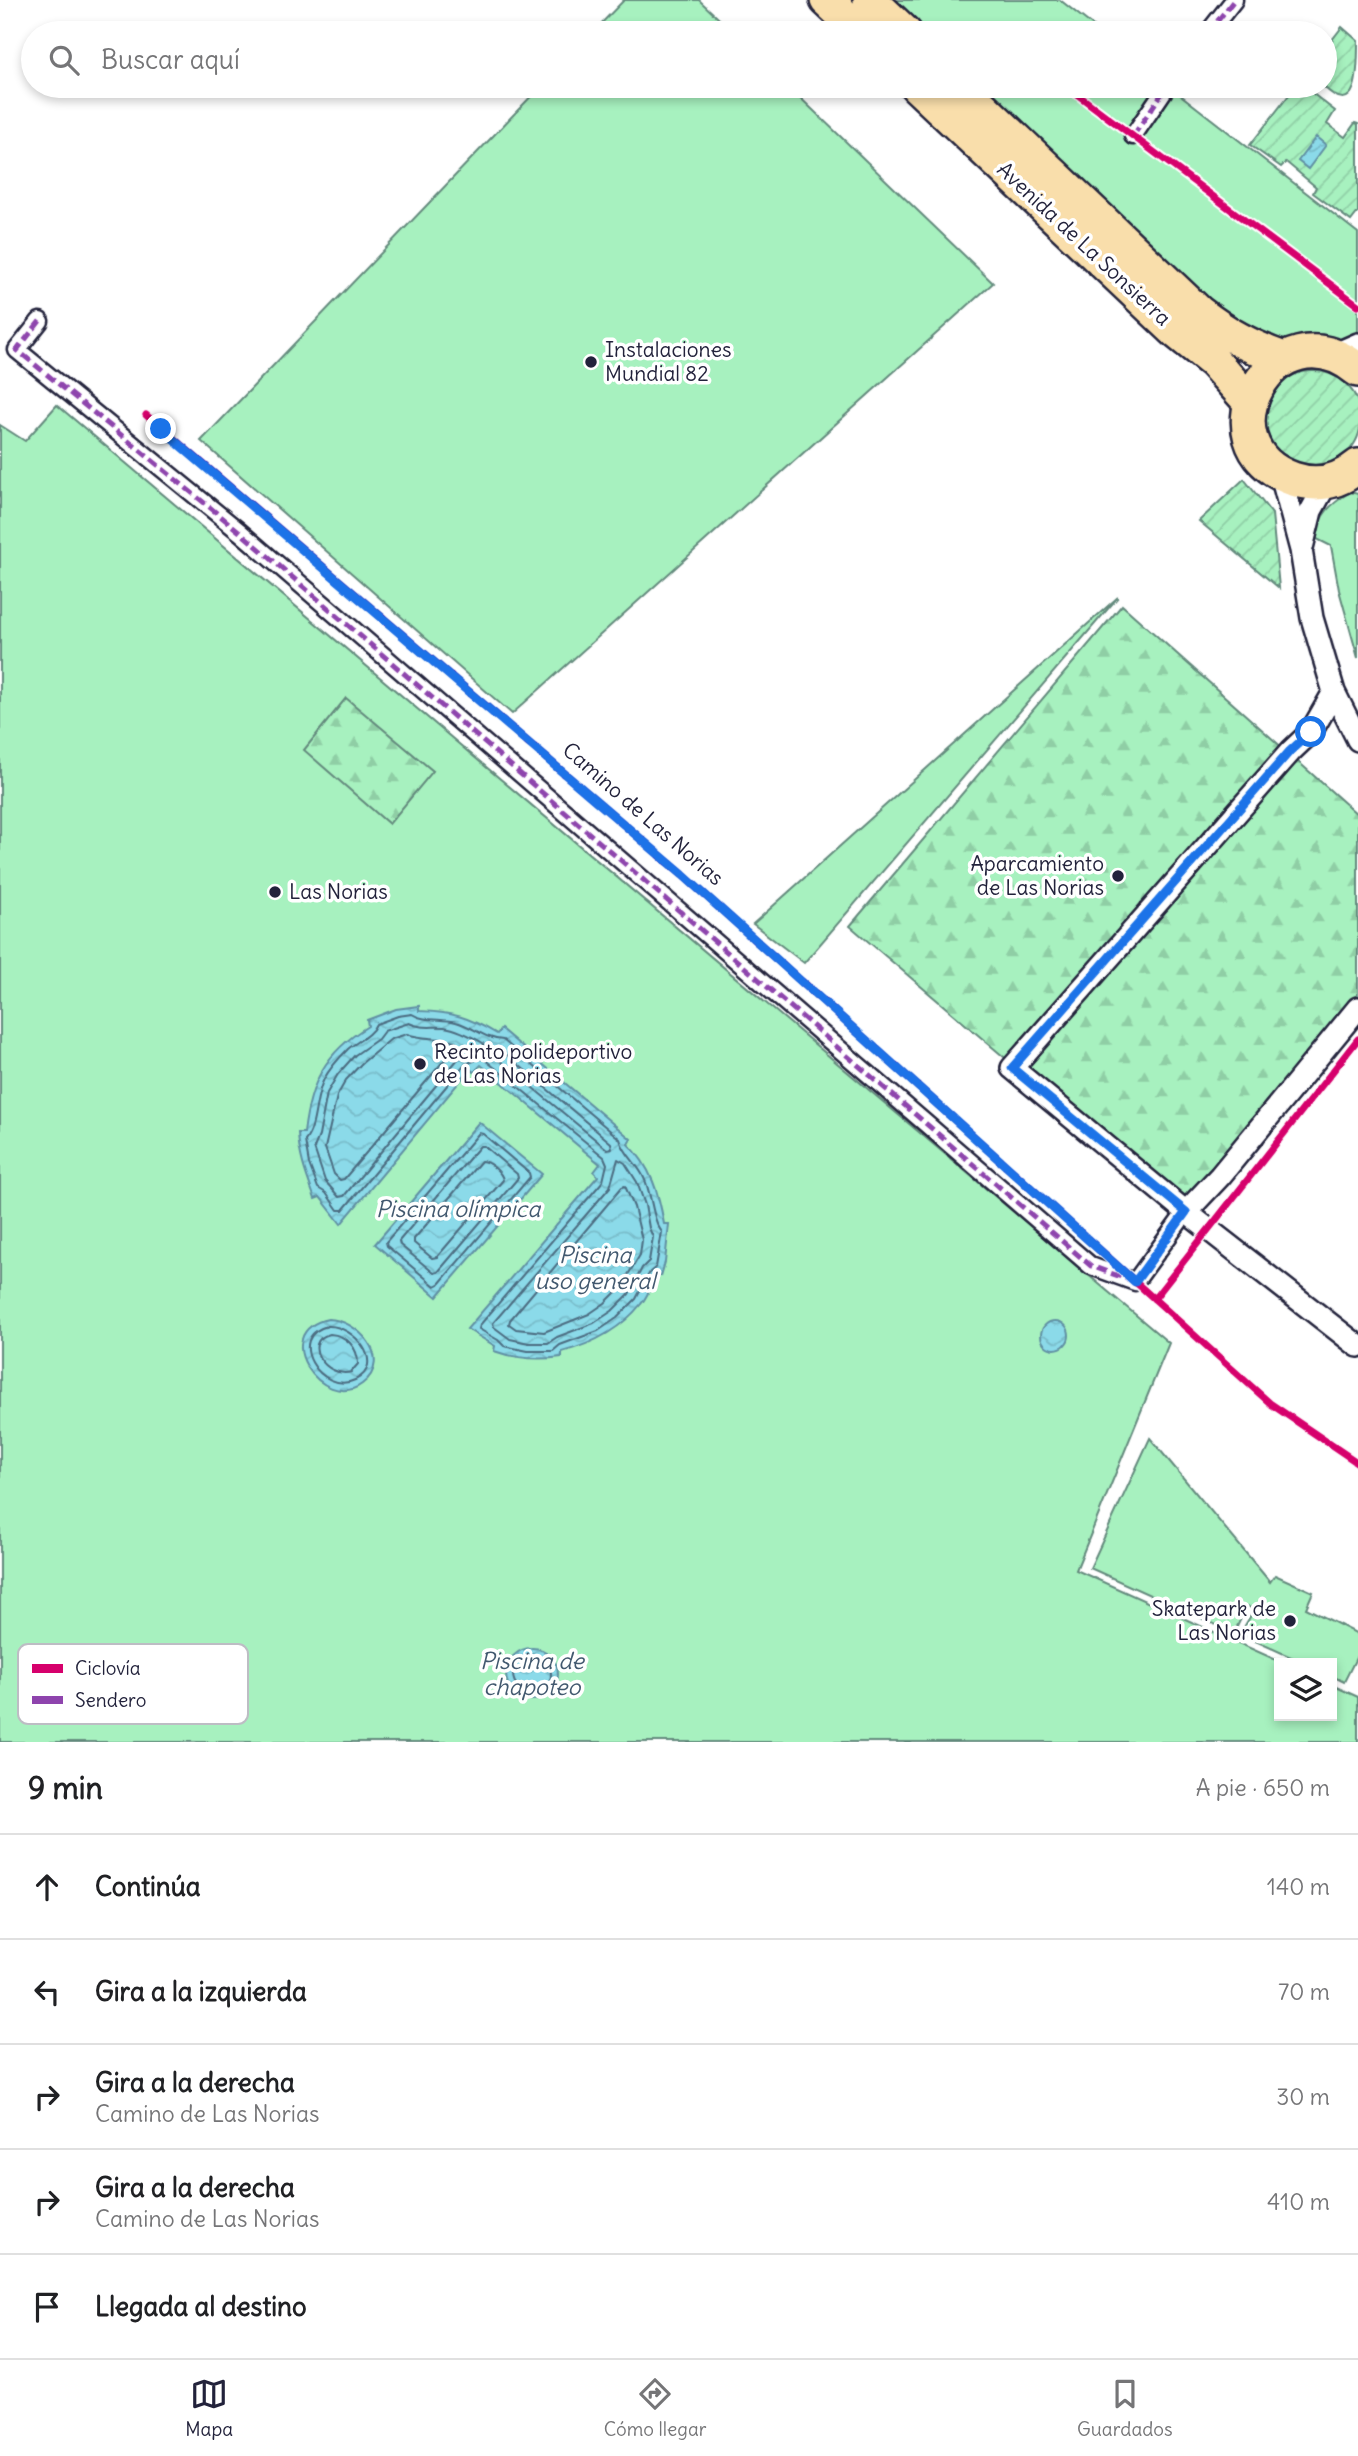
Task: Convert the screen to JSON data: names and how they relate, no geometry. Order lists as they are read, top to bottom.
{
  "streets": {
    "main road": ["Avenida de La Sonsierra"],
    "cycle path": ["Camino de Las Norias"]
  },
  "water": ["Piscina olímpica", "Piscina uso general", "Piscina de chapoteo"],
  "places": [
    "Instalaciones Mundial 82",
    "Aparcamiento de Las Norias",
    "Las Norias",
    "Recinto polideportivo de Las Norias",
    "Skatepark de Las Norias"
  ],
  "legend": ["Ciclovía", "Sendero"],
  "page": {
    "search": "Buscar aquí",
    "heading": ["9 min", "A pie · 650 m"],
    "list": [
      ["Continúa", "140 m"],
      ["Gira a la izquierda", "70 m"],
      ["Gira a la derecha", "Camino de Las Norias", "30 m"],
      ["Gira a la derecha", "Camino de Las Norias", "410 m"],
      "Llegada al destino"
    ],
    "nav": ["Mapa", "Cómo llegar", "Guardados"]
  }
}
